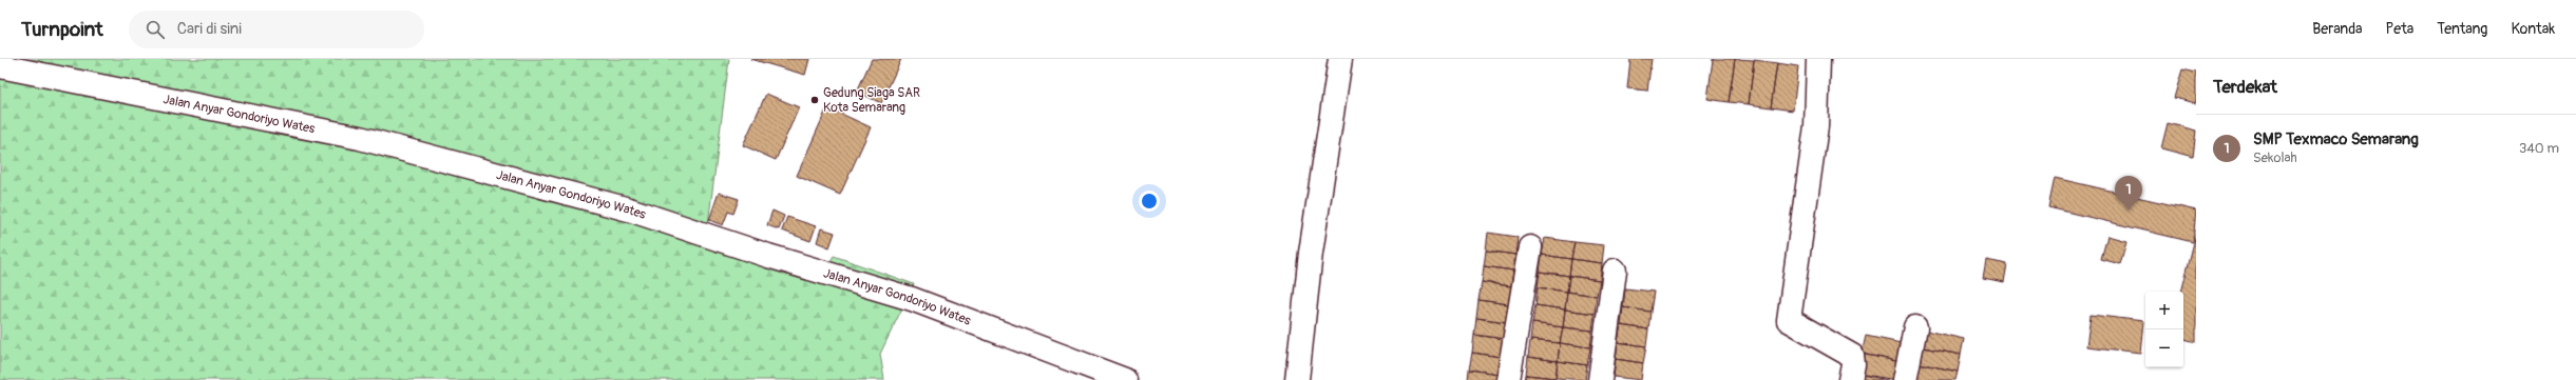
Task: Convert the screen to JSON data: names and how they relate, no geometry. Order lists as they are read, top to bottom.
{
  "streets": {
    "street": ["Jalan Anyar Gondoriyo Wates"]
  },
  "places": ["Gedung Siaga SAR Kota Semarang"],
  "page": {
    "header": "Turnpoint",
    "search": "Cari di sini",
    "nav": [
      "Beranda",
      "Peta",
      "Tentang",
      "Kontak"
    ],
    "heading": "Terdekat",
    "list": [
      {
        "mark": "1",
        "name": "SMP Texmaco Semarang",
        "note": "Sekolah",
        "value": "340 m"
      }
    ],
    "pins": "1",
    "map_buttons": ["+", "−"]
  }
}
